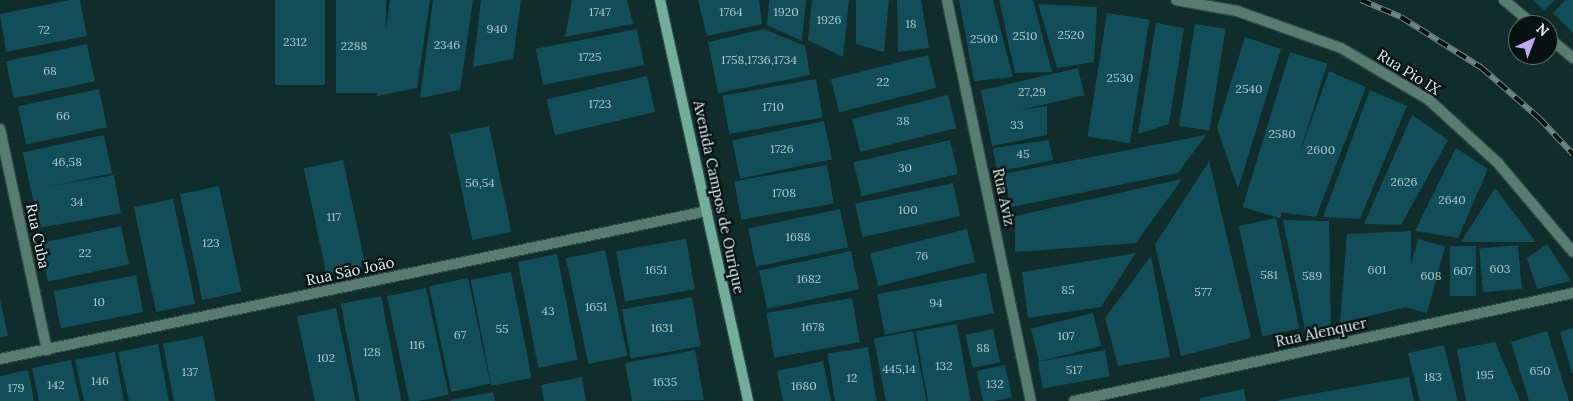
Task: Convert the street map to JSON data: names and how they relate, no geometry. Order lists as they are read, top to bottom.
{
  "streets": {
    "main road": ["Avenida Campos de Ourique"],
    "street": [
      "Rua Pio IX",
      "Rua Aviz",
      "Rua Cuba",
      "Rua São João",
      "Rua Alenquer"
    ]
  },
  "crossings": [
    ["Avenida Campos de Ourique", "Rua São João"],
    ["Rua Cuba", "Rua São João"]
  ],
  "house_numbers": [
    "1747",
    "1764",
    "1920",
    "1926",
    "18",
    "940",
    "72",
    "2520",
    "2510",
    "2500",
    "2312",
    "2346",
    "2288",
    "1725",
    "1758,1736,1734",
    "68",
    "2530",
    "22",
    "2540",
    "27,29",
    "1723",
    "1710",
    "66",
    "38",
    "33",
    "2580",
    "1726",
    "2600",
    "45",
    "46,58",
    "30",
    "2626",
    "56,54",
    "1708",
    "2640",
    "34",
    "100",
    "117",
    "1688",
    "123",
    "22",
    "76",
    "603",
    "1651",
    "601",
    "607",
    "581",
    "589",
    "608",
    "1682",
    "85",
    "577",
    "10",
    "94",
    "1651",
    "43",
    "1678",
    "1631",
    "55",
    "67",
    "107",
    "116",
    "88",
    "128",
    "102",
    "132",
    "445,14",
    "517",
    "650",
    "137",
    "195",
    "183",
    "12",
    "146",
    "1635",
    "132",
    "142",
    "1680",
    "179"
  ],
  "north": "top right"
}
